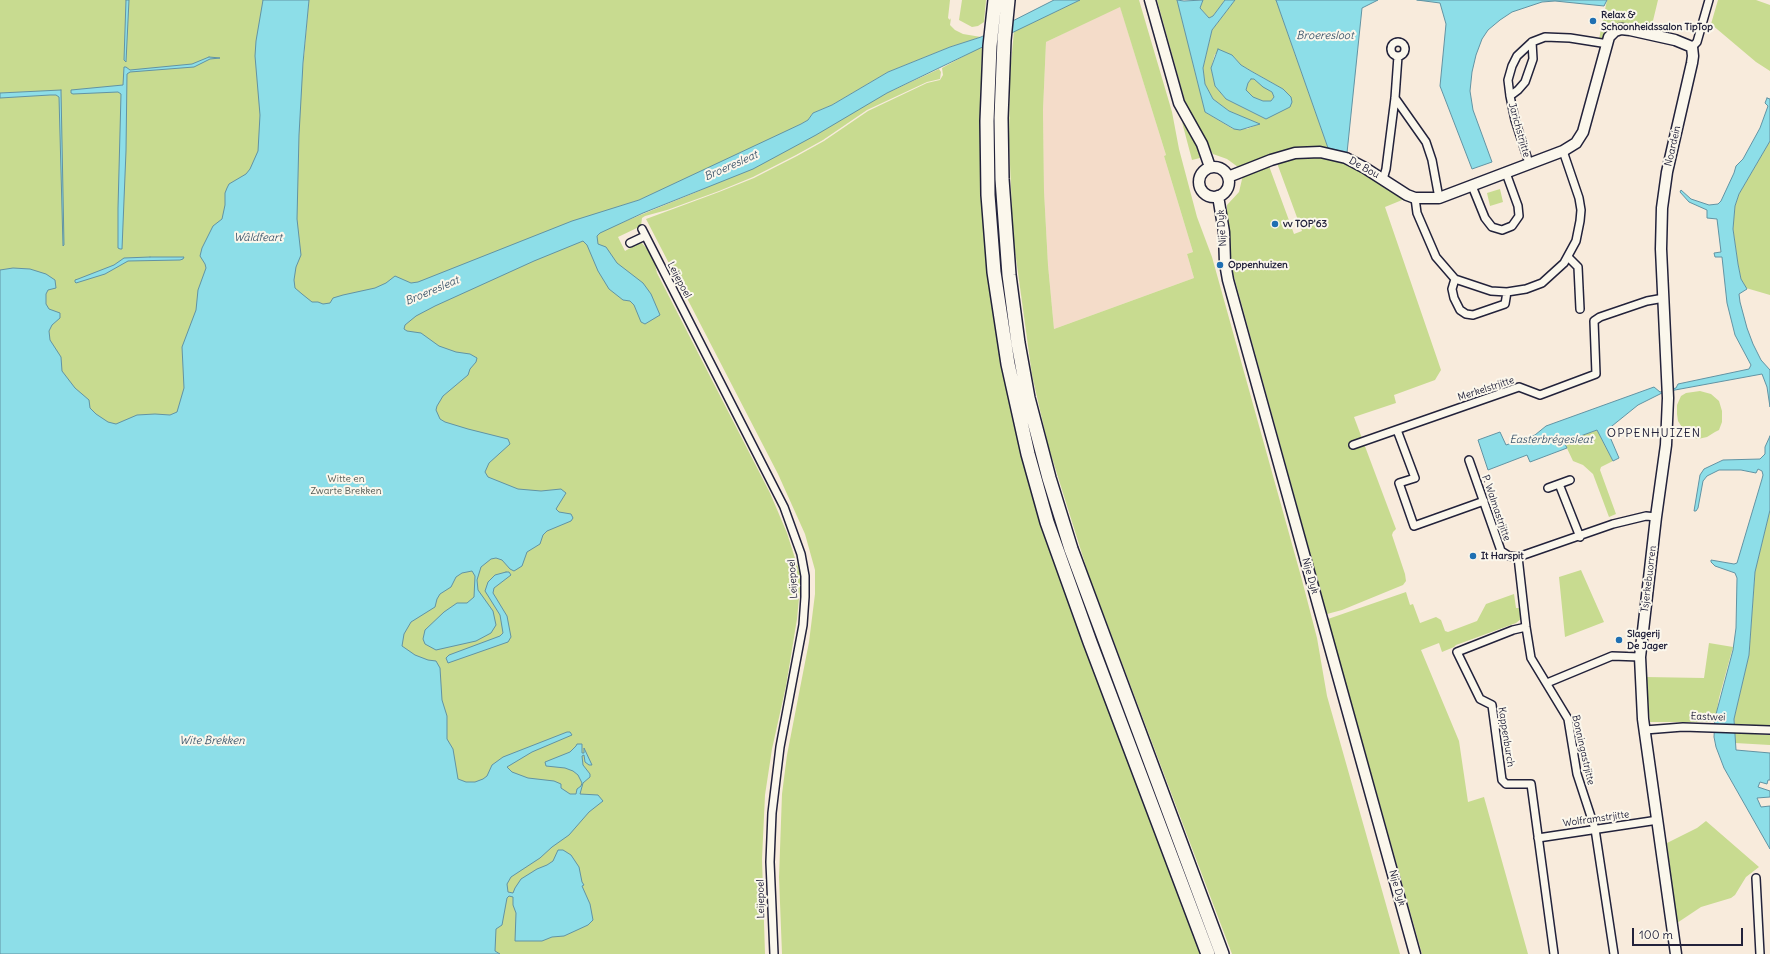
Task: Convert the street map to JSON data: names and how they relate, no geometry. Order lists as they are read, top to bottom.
{
  "streets": {
    "street": [
      "Jarichstrjitte",
      "Noardein",
      "De Bou",
      "Nije Dyk",
      "Leijepoel",
      "Merkelstrjitte",
      "P. Walmastrjitte",
      "Tsjerkebuorren",
      "Eastwei",
      "Kappenburch",
      "Bonningastrjitte",
      "Wolframstrjitte"
    ]
  },
  "crossings": [
    ["Jarichstrjitte", "De Bou"],
    ["Noardein", "Merkelstrjitte"],
    ["Noardein", "Tsjerkebuorren"],
    ["De Bou", "Nije Dyk"],
    ["Merkelstrjitte", "Tsjerkebuorren"],
    ["P. Walmastrjitte", "Bonningastrjitte"],
    ["Tsjerkebuorren", "Eastwei"],
    ["Tsjerkebuorren", "Wolframstrjitte"],
    ["Kappenburch", "Bonningastrjitte"],
    ["Kappenburch", "Wolframstrjitte"],
    ["Bonningastrjitte", "Wolframstrjitte"]
  ],
  "districts": ["OPPENHUIZEN"],
  "water": [
    "Broeresloot",
    "Broeresleat",
    "Wâldfeart",
    "Easterbrégesleat",
    "Wite Brekken"
  ],
  "parks": ["Witte en Zwarte Brekken"],
  "places": [
    "Relax & Schoonheidssalon TipTop",
    "vv TOP'63",
    "Oppenhuizen",
    "It Harspit",
    "Slagerij De Jager"
  ],
  "scale_bar": "100 m"
}
